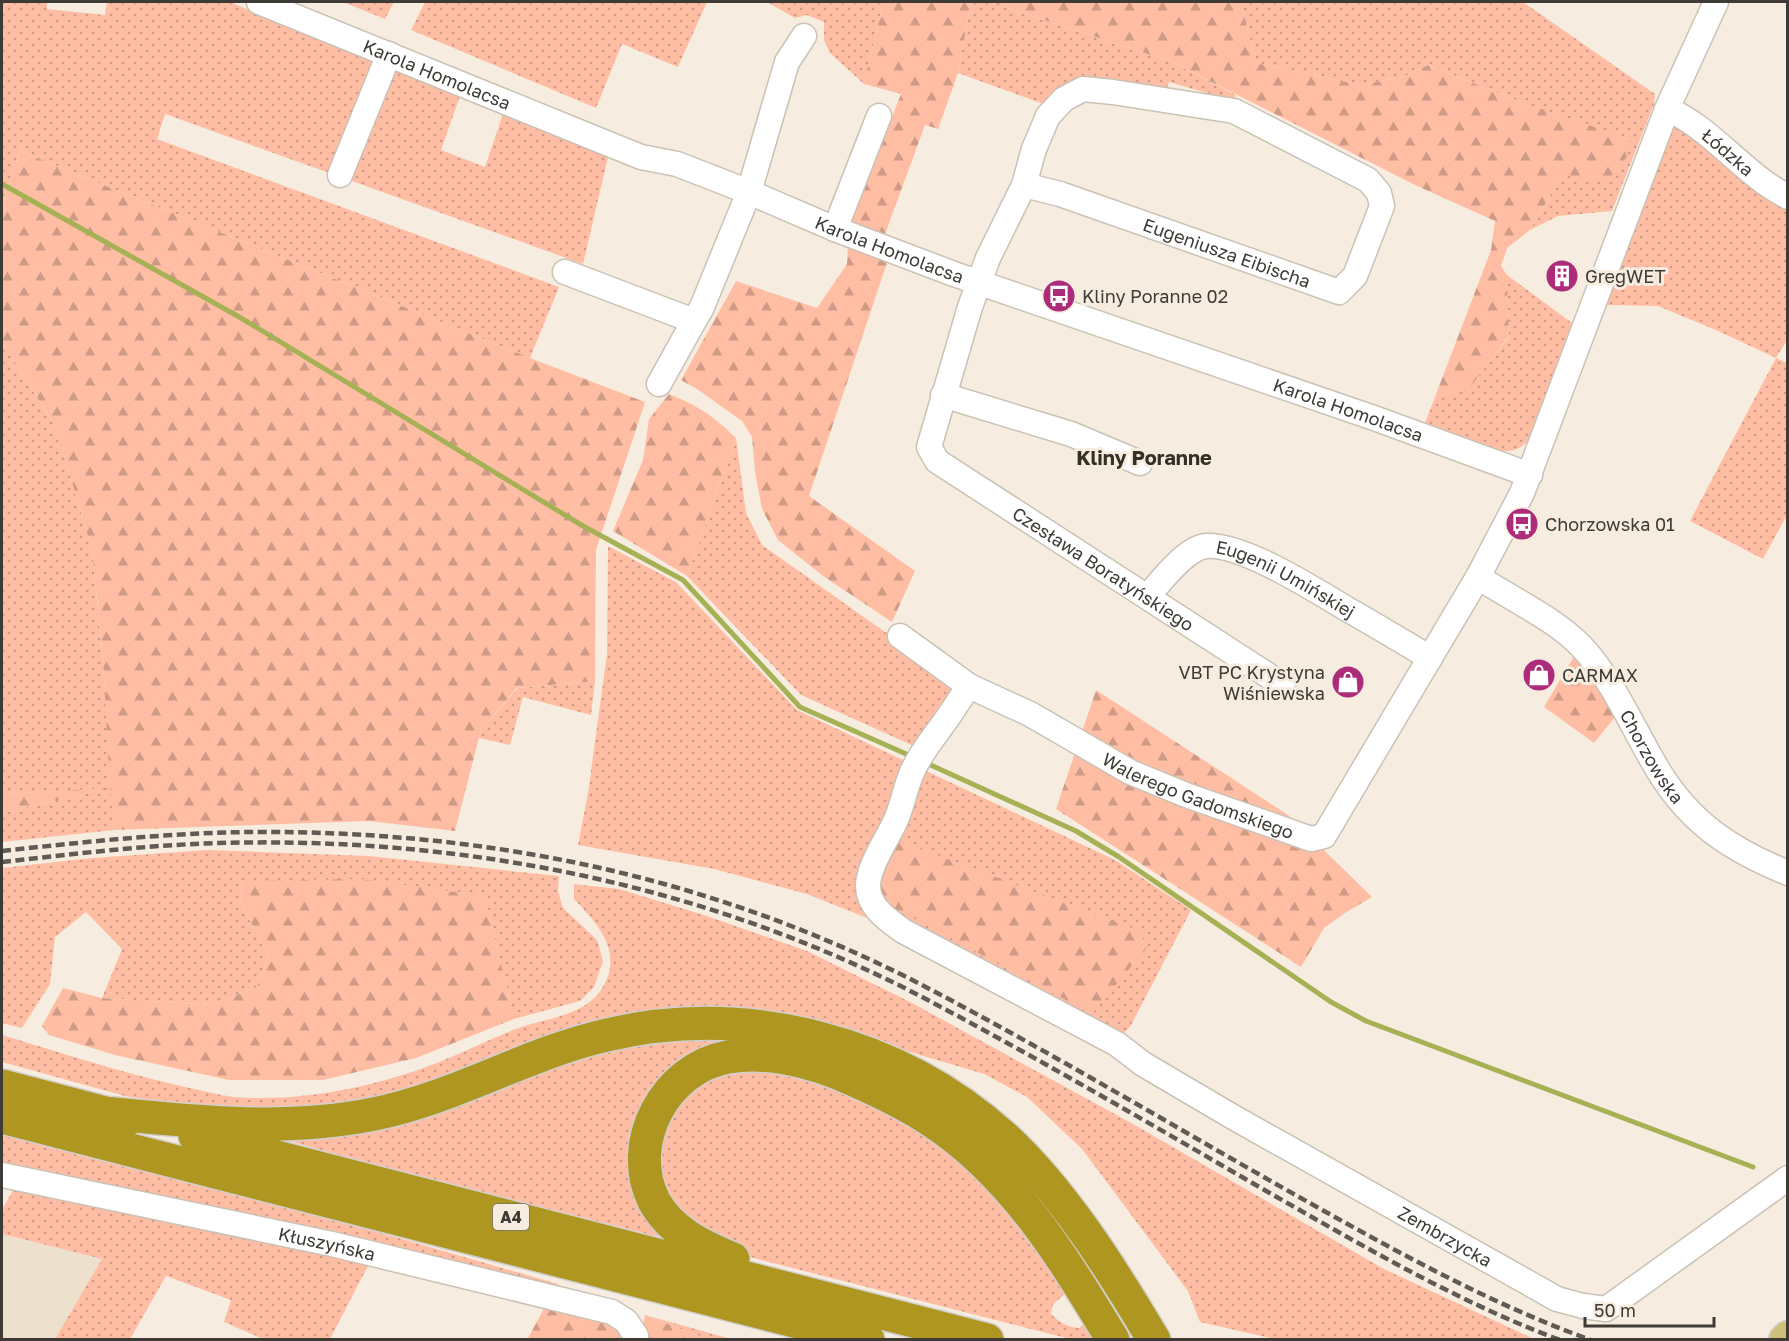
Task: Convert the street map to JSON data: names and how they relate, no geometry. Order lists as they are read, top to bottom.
{
  "streets": {
    "highway": ["A4"],
    "street": [
      "Karola Homolacsa",
      "Łódzka",
      "Eugeniusza Eibischa",
      "Czesława Boratyńskiego",
      "Eugenii Umińskiej",
      "Chorzowska",
      "Walerego Gadomskiego",
      "Zembrzycka",
      "Kłuszyńska"
    ]
  },
  "crossings": [
    ["Czesława Boratyńskiego", "Eugenii Umińskiej"],
    ["Eugenii Umińskiej", "Walerego Gadomskiego"],
    ["Walerego Gadomskiego", "Zembrzycka"]
  ],
  "districts": ["Kliny Poranne"],
  "places": {
    "building": ["GregWET"],
    "bus stop": ["Kliny Poranne 02", "Chorzowska 01"],
    "shop": ["CARMAX", "VBT PC Krystyna Wiśniewska"]
  },
  "scale_bar": "50 m"
}
